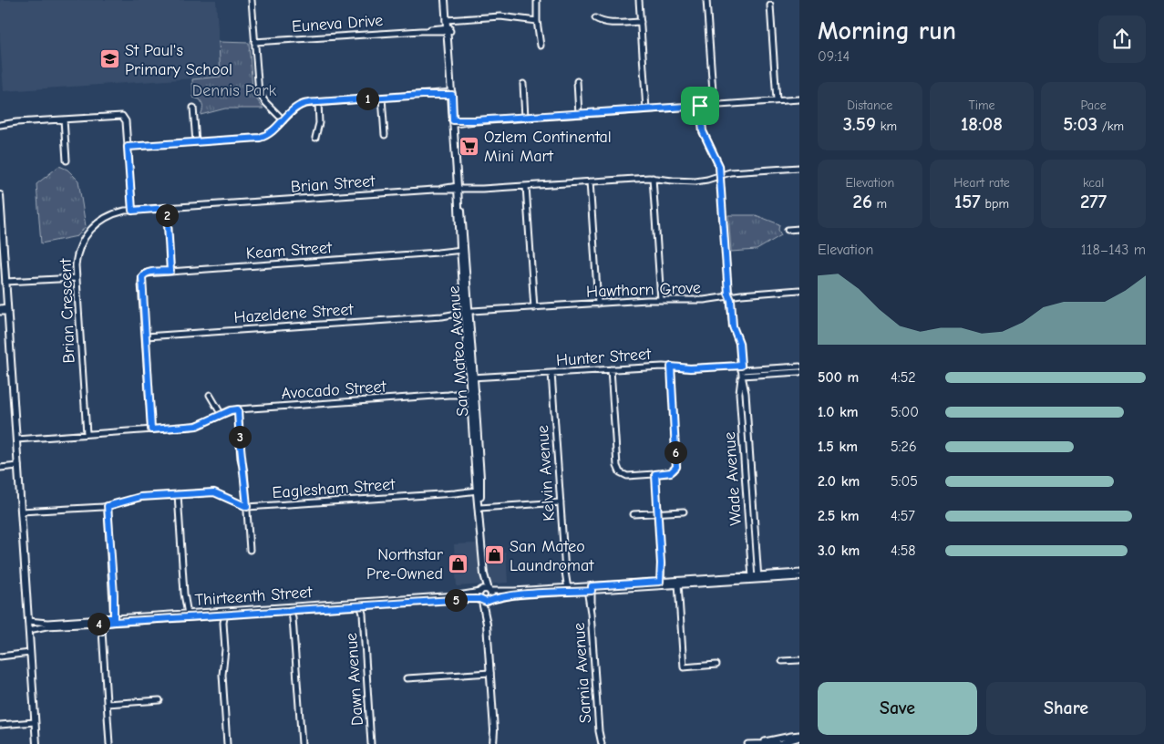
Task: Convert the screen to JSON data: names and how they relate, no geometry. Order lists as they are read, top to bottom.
{
  "streets": {
    "street": [
      "Euneva Drive",
      "Brian Street",
      "Keam Street",
      "Hawthorn Grove",
      "Brian Crescent",
      "Hazeldene Street",
      "San Mateo Avenue",
      "Hunter Street",
      "Avocado Street",
      "Kelvin Avenue",
      "Wade Avenue",
      "Eaglesham Street",
      "Thirteenth Street",
      "Sarnia Avenue",
      "Dawn Avenue"
    ]
  },
  "crossings": [
    ["Euneva Drive", "San Mateo Avenue"],
    ["Brian Street", "Brian Crescent"],
    ["Brian Street", "San Mateo Avenue"],
    ["Brian Street", "Wade Avenue"],
    ["Keam Street", "Hazeldene Street"],
    ["Keam Street", "San Mateo Avenue"],
    ["Hawthorn Grove", "Hazeldene Street"],
    ["Hawthorn Grove", "San Mateo Avenue"],
    ["Hawthorn Grove", "Wade Avenue"],
    ["Brian Crescent", "Avocado Street"],
    ["Hazeldene Street", "San Mateo Avenue"],
    ["San Mateo Avenue", "Hunter Street"],
    ["San Mateo Avenue", "Avocado Street"],
    ["San Mateo Avenue", "Eaglesham Street"],
    ["San Mateo Avenue", "Thirteenth Street"],
    ["Hunter Street", "Kelvin Avenue"],
    ["Hunter Street", "Wade Avenue"],
    ["Thirteenth Street", "Dawn Avenue"]
  ],
  "parks": ["Dennis Park"],
  "places": {
    "school or university": ["St Paul's Primary School"],
    "supermarket": ["Ozlem Continental Mini Mart"],
    "shop": ["San Mateo Laundromat", "Northstar Pre-Owned"]
  },
  "page": {
    "heading": ["Morning run", "09:14"],
    "stats": [
      ["Distance", "3.59 km"],
      ["Time", "18:08"],
      ["Pace", "5:03 /km"],
      ["Elevation", "26 m"],
      ["Heart rate", "157 bpm"],
      ["kcal", "277"]
    ],
    "pins": [
      "1",
      "2",
      "3",
      "6",
      "5",
      "4"
    ],
    "chart": ["Elevation", "118–143 m"],
    "list": [
      {
        "name": "500 m",
        "note": "4:52"
      },
      {
        "name": "1.0 km",
        "note": "5:00"
      },
      {
        "name": "1.5 km",
        "note": "5:26"
      },
      {
        "name": "2.0 km",
        "note": "5:05"
      },
      {
        "name": "2.5 km",
        "note": "4:57"
      },
      {
        "name": "3.0 km",
        "note": "4:58"
      }
    ],
    "buttons": ["Save", "Share"]
  }
}
